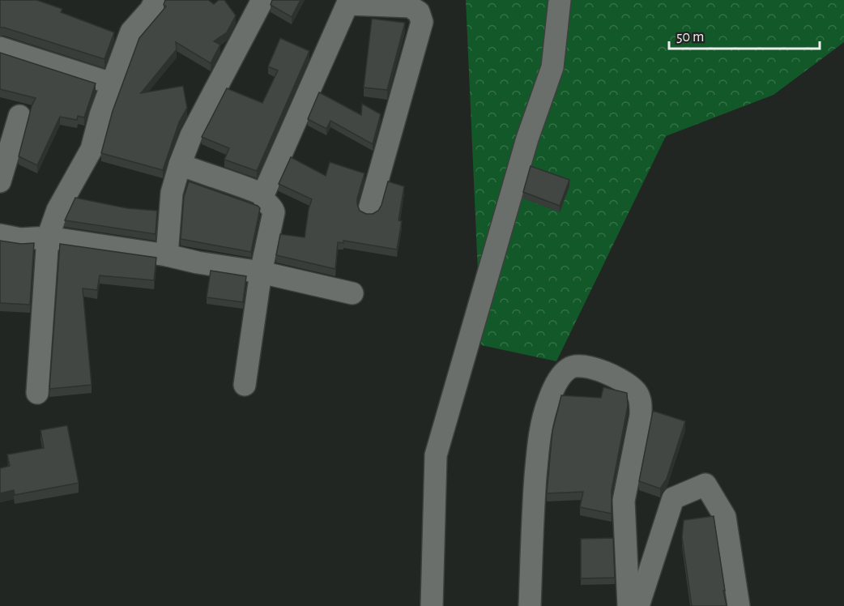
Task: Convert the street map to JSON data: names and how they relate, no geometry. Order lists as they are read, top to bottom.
{
  "scale_bar": "50 m"
}
